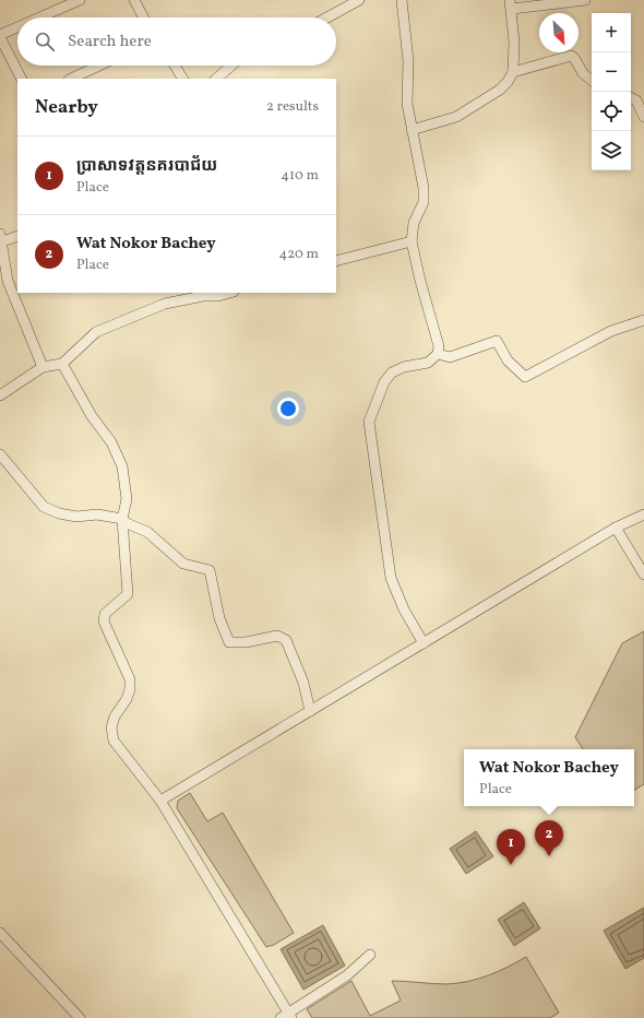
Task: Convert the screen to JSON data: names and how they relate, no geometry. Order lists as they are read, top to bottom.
{
  "north": "bottom right",
  "page": {
    "map_buttons": ["+", "−"],
    "search": "Search here",
    "heading": ["Nearby", "2 results"],
    "list": [
      {
        "mark": "1",
        "name": "ប្រាសាទវត្តនគរបាជ័យ",
        "note": "Place",
        "value": "410 m"
      },
      {
        "mark": "2",
        "name": "Wat Nokor Bachey",
        "note": "Place",
        "value": "420 m"
      }
    ],
    "popup": ["Wat Nokor Bachey", "Place"],
    "pins": ["2", "1"]
  }
}
